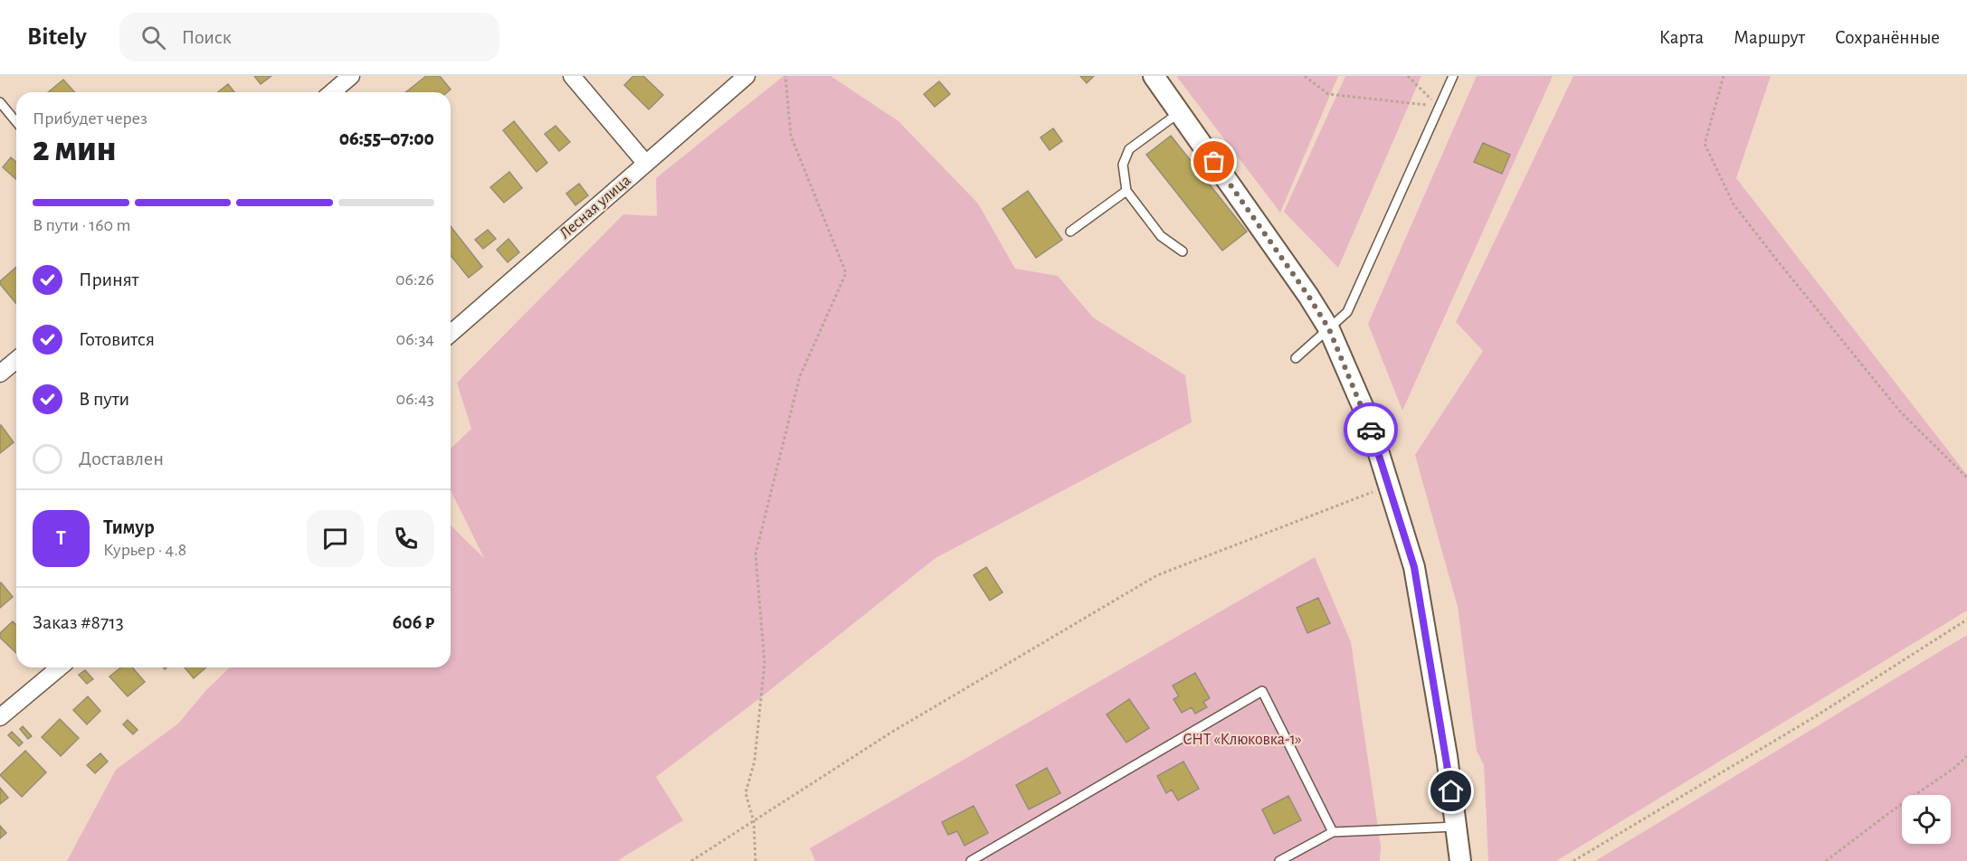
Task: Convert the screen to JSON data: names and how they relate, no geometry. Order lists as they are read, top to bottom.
{
  "streets": {
    "street": ["Лесная улица"]
  },
  "parks": ["СНТ «Клюковка-1»"],
  "page": {
    "header": "Bitely",
    "search": "Поиск",
    "nav": ["Карта", "Маршрут", "Сохранённые"],
    "heading": ["2 мин", "Прибудет через", "06:55–07:00"],
    "panel": [
      "Тимур",
      "Курьер · 4.8",
      "Заказ #8713",
      "606 ₽"
    ],
    "bar": "В пути · 160 m",
    "list": [
      ["Принят", "06:26"],
      ["Готовится", "06:34"],
      ["В пути", "06:43"],
      "Доставлен"
    ],
    "round": "Т"
  }
}
